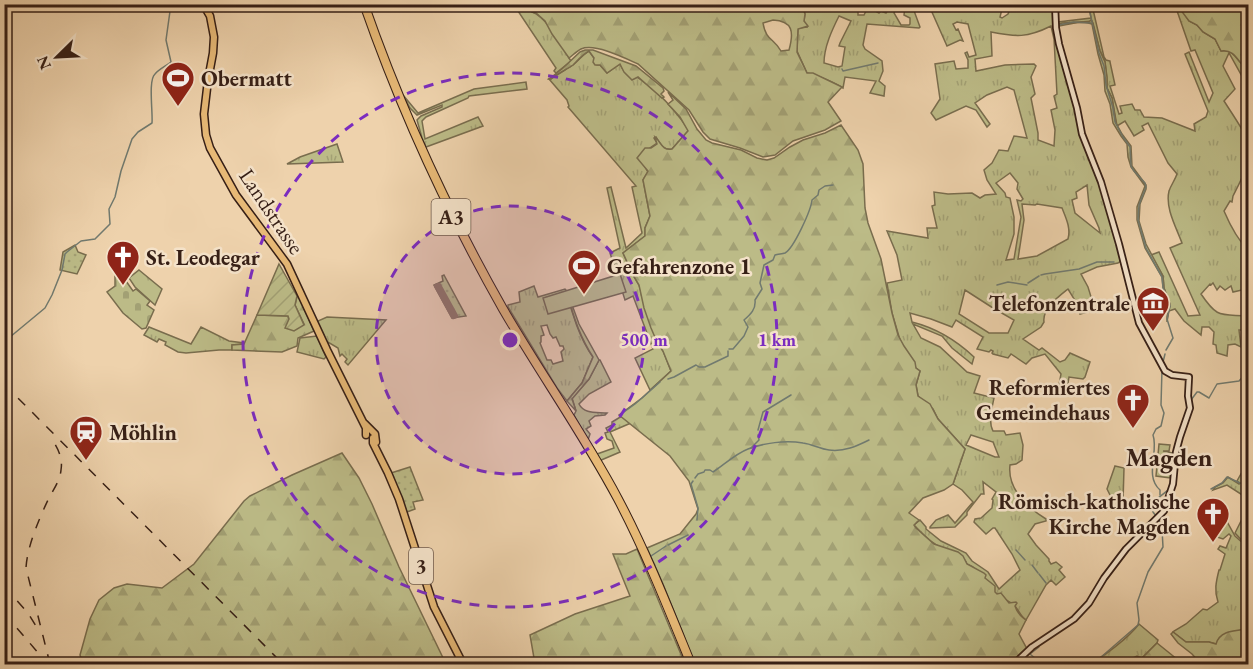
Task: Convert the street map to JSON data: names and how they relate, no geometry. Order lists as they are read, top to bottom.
{
  "streets": {
    "highway": ["A3"],
    "main road": ["Landstrasse", "3"]
  },
  "crossings": [
    ["Landstrasse", "3"]
  ],
  "districts": ["Magden"],
  "places": {
    "sports": ["Obermatt", "Gefahrenzone 1"],
    "church": ["St. Leodegar", "Reformiertes Gemeindehaus", "Römisch-katholische Kirche Magden"],
    "museum": ["Telefonzentrale"],
    "station": ["Möhlin"]
  },
  "north": "bottom left",
  "rings": ["500 m", "1 km"]
}
